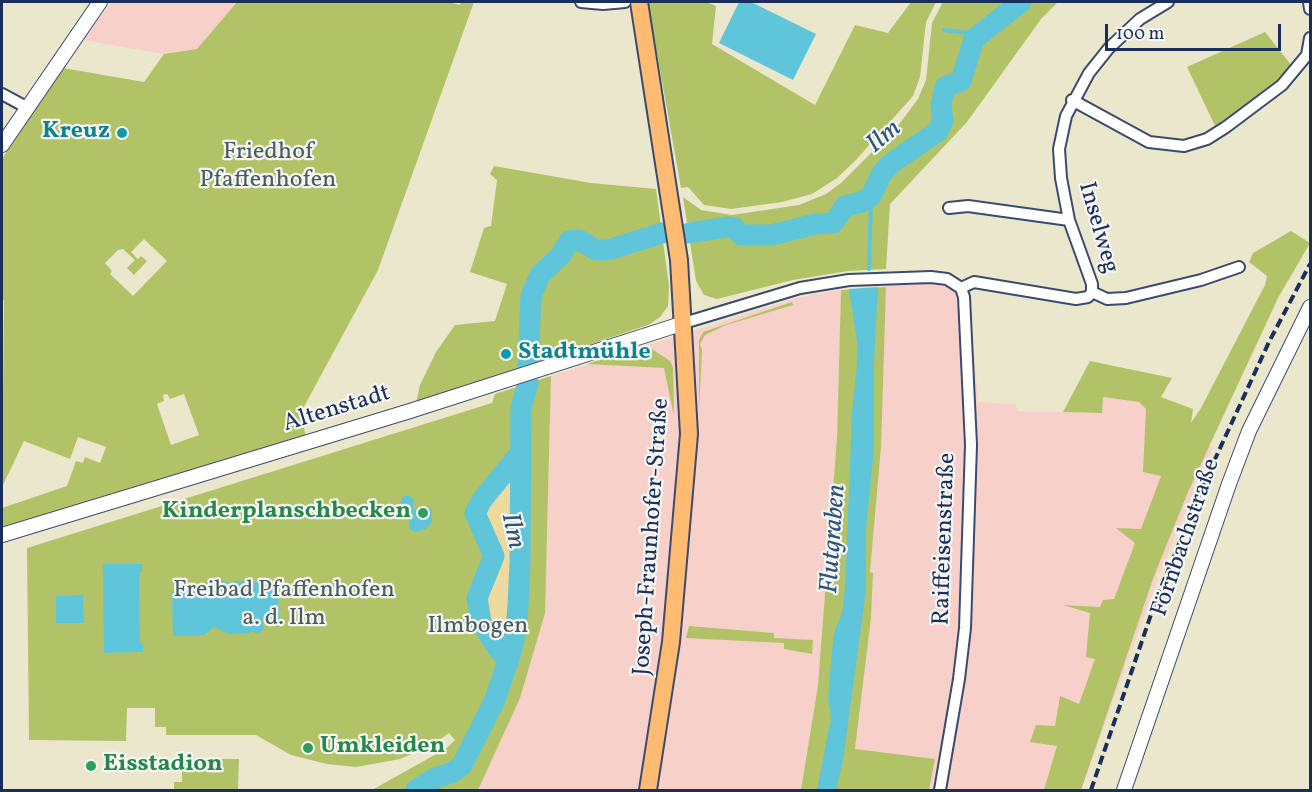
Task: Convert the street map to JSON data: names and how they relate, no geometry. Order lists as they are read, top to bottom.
{
  "streets": {
    "main road": ["Joseph-Fraunhofer-Straße"],
    "street": [
      "Inselweg",
      "Altenstadt",
      "Förnbachstraße",
      "Raiffeisenstraße"
    ]
  },
  "crossings": [
    ["Altenstadt", "Joseph-Fraunhofer-Straße"]
  ],
  "water": ["Ilm", "Flutgraben"],
  "parks": ["Friedhof Pfaffenhofen", "Freibad Pfaffenhofen a. d. Ilm", "Ilmbogen"],
  "places": [
    "Kreuz",
    "Stadtmühle",
    "Kinderplanschbecken",
    "Umkleiden",
    "Eisstadion"
  ],
  "scale_bar": "100 m"
}
